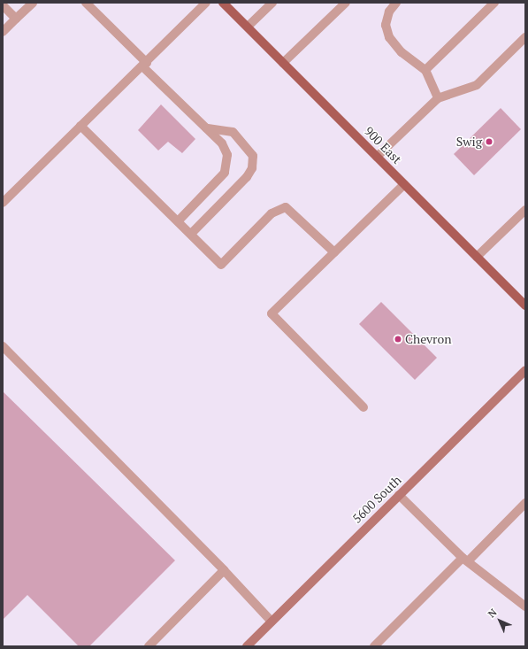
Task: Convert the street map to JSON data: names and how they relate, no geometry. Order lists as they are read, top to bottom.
{
  "streets": {
    "main road": ["900 East", "5600 South"]
  },
  "places": ["Swig", "Chevron"],
  "north": "top left"
}
